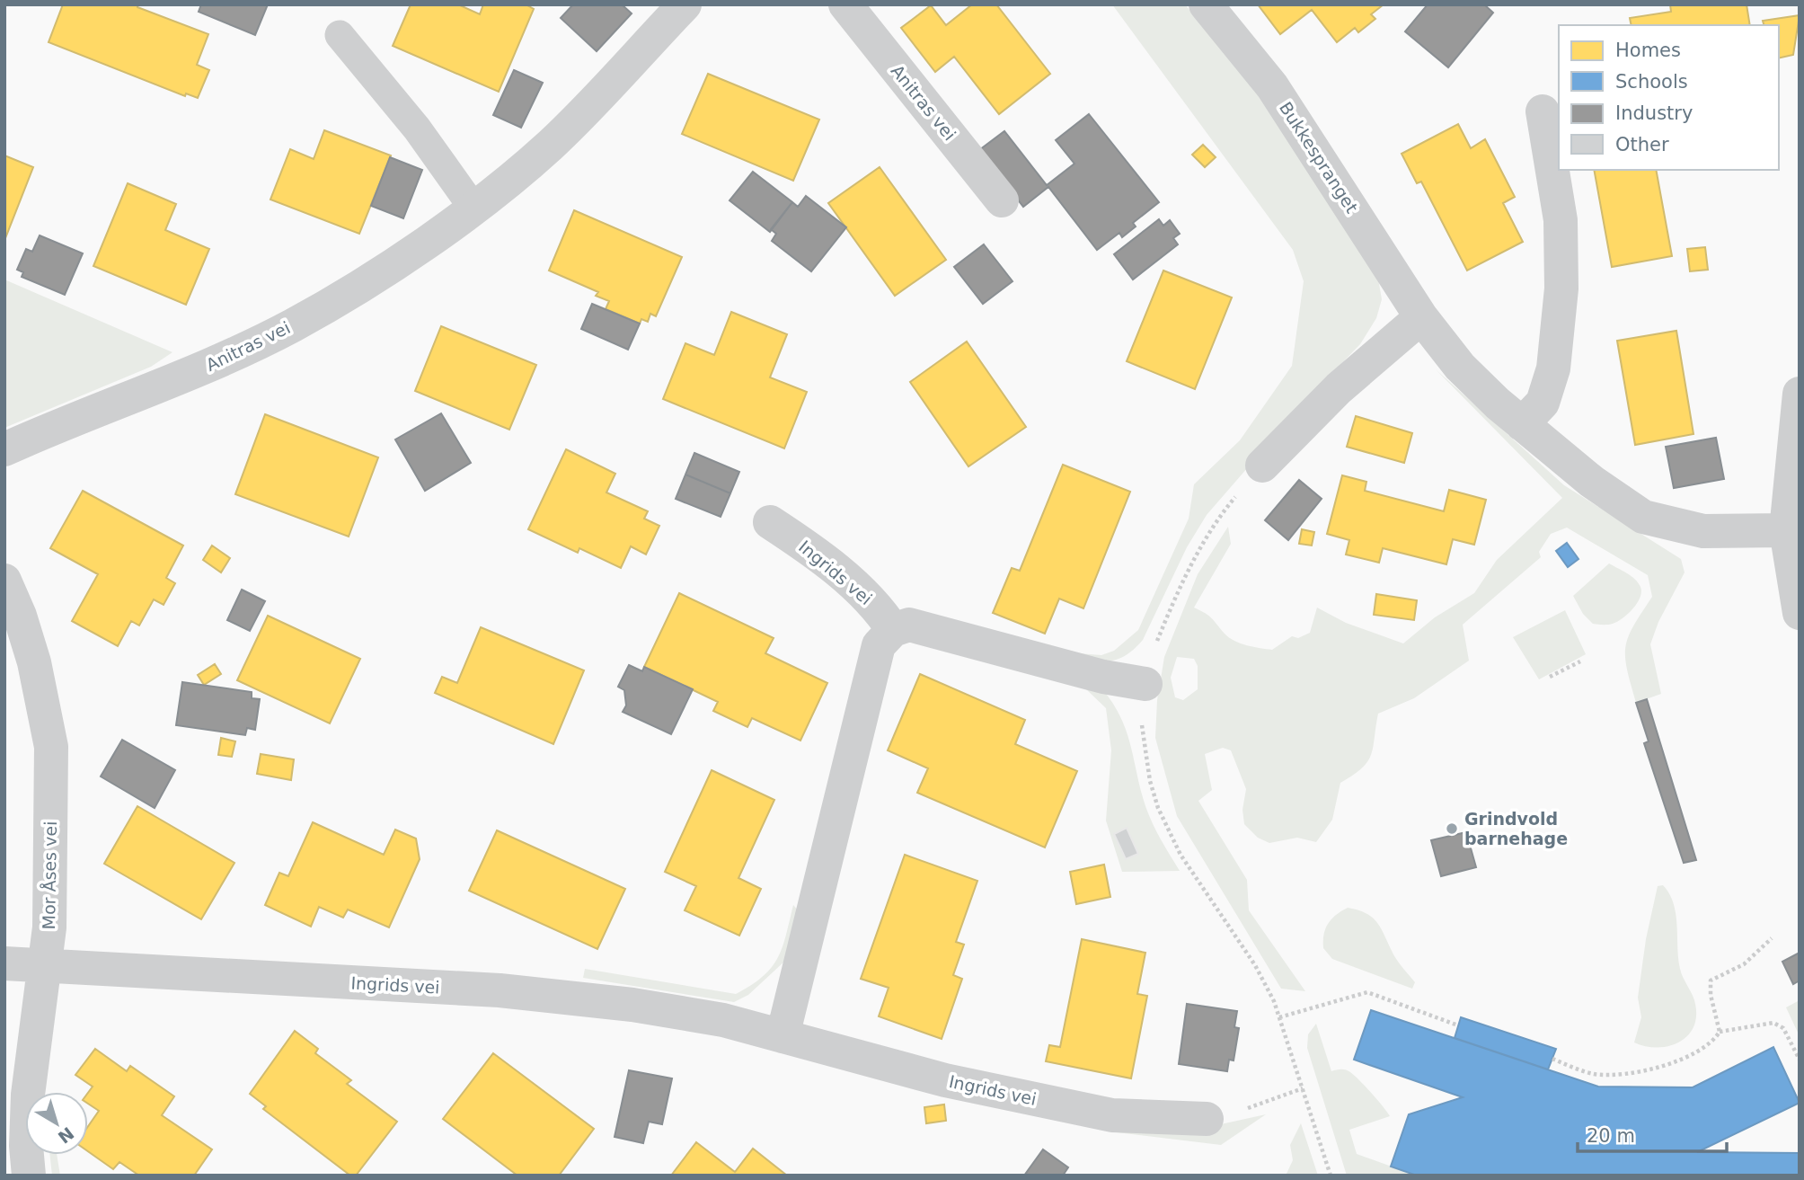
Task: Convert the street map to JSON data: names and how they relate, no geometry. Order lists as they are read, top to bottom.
{
  "streets": {
    "street": [
      "Anitras vei",
      "Bukkespranget",
      "Ingrids vei",
      "Mor Åses vei"
    ]
  },
  "crossings": [
    ["Ingrids vei", "Mor Åses vei"]
  ],
  "places": ["Grindvold barnehage"],
  "legend": [
    "Homes",
    "Schools",
    "Industry",
    "Other"
  ],
  "scale_bar": "20 m",
  "north": "bottom right"
}
